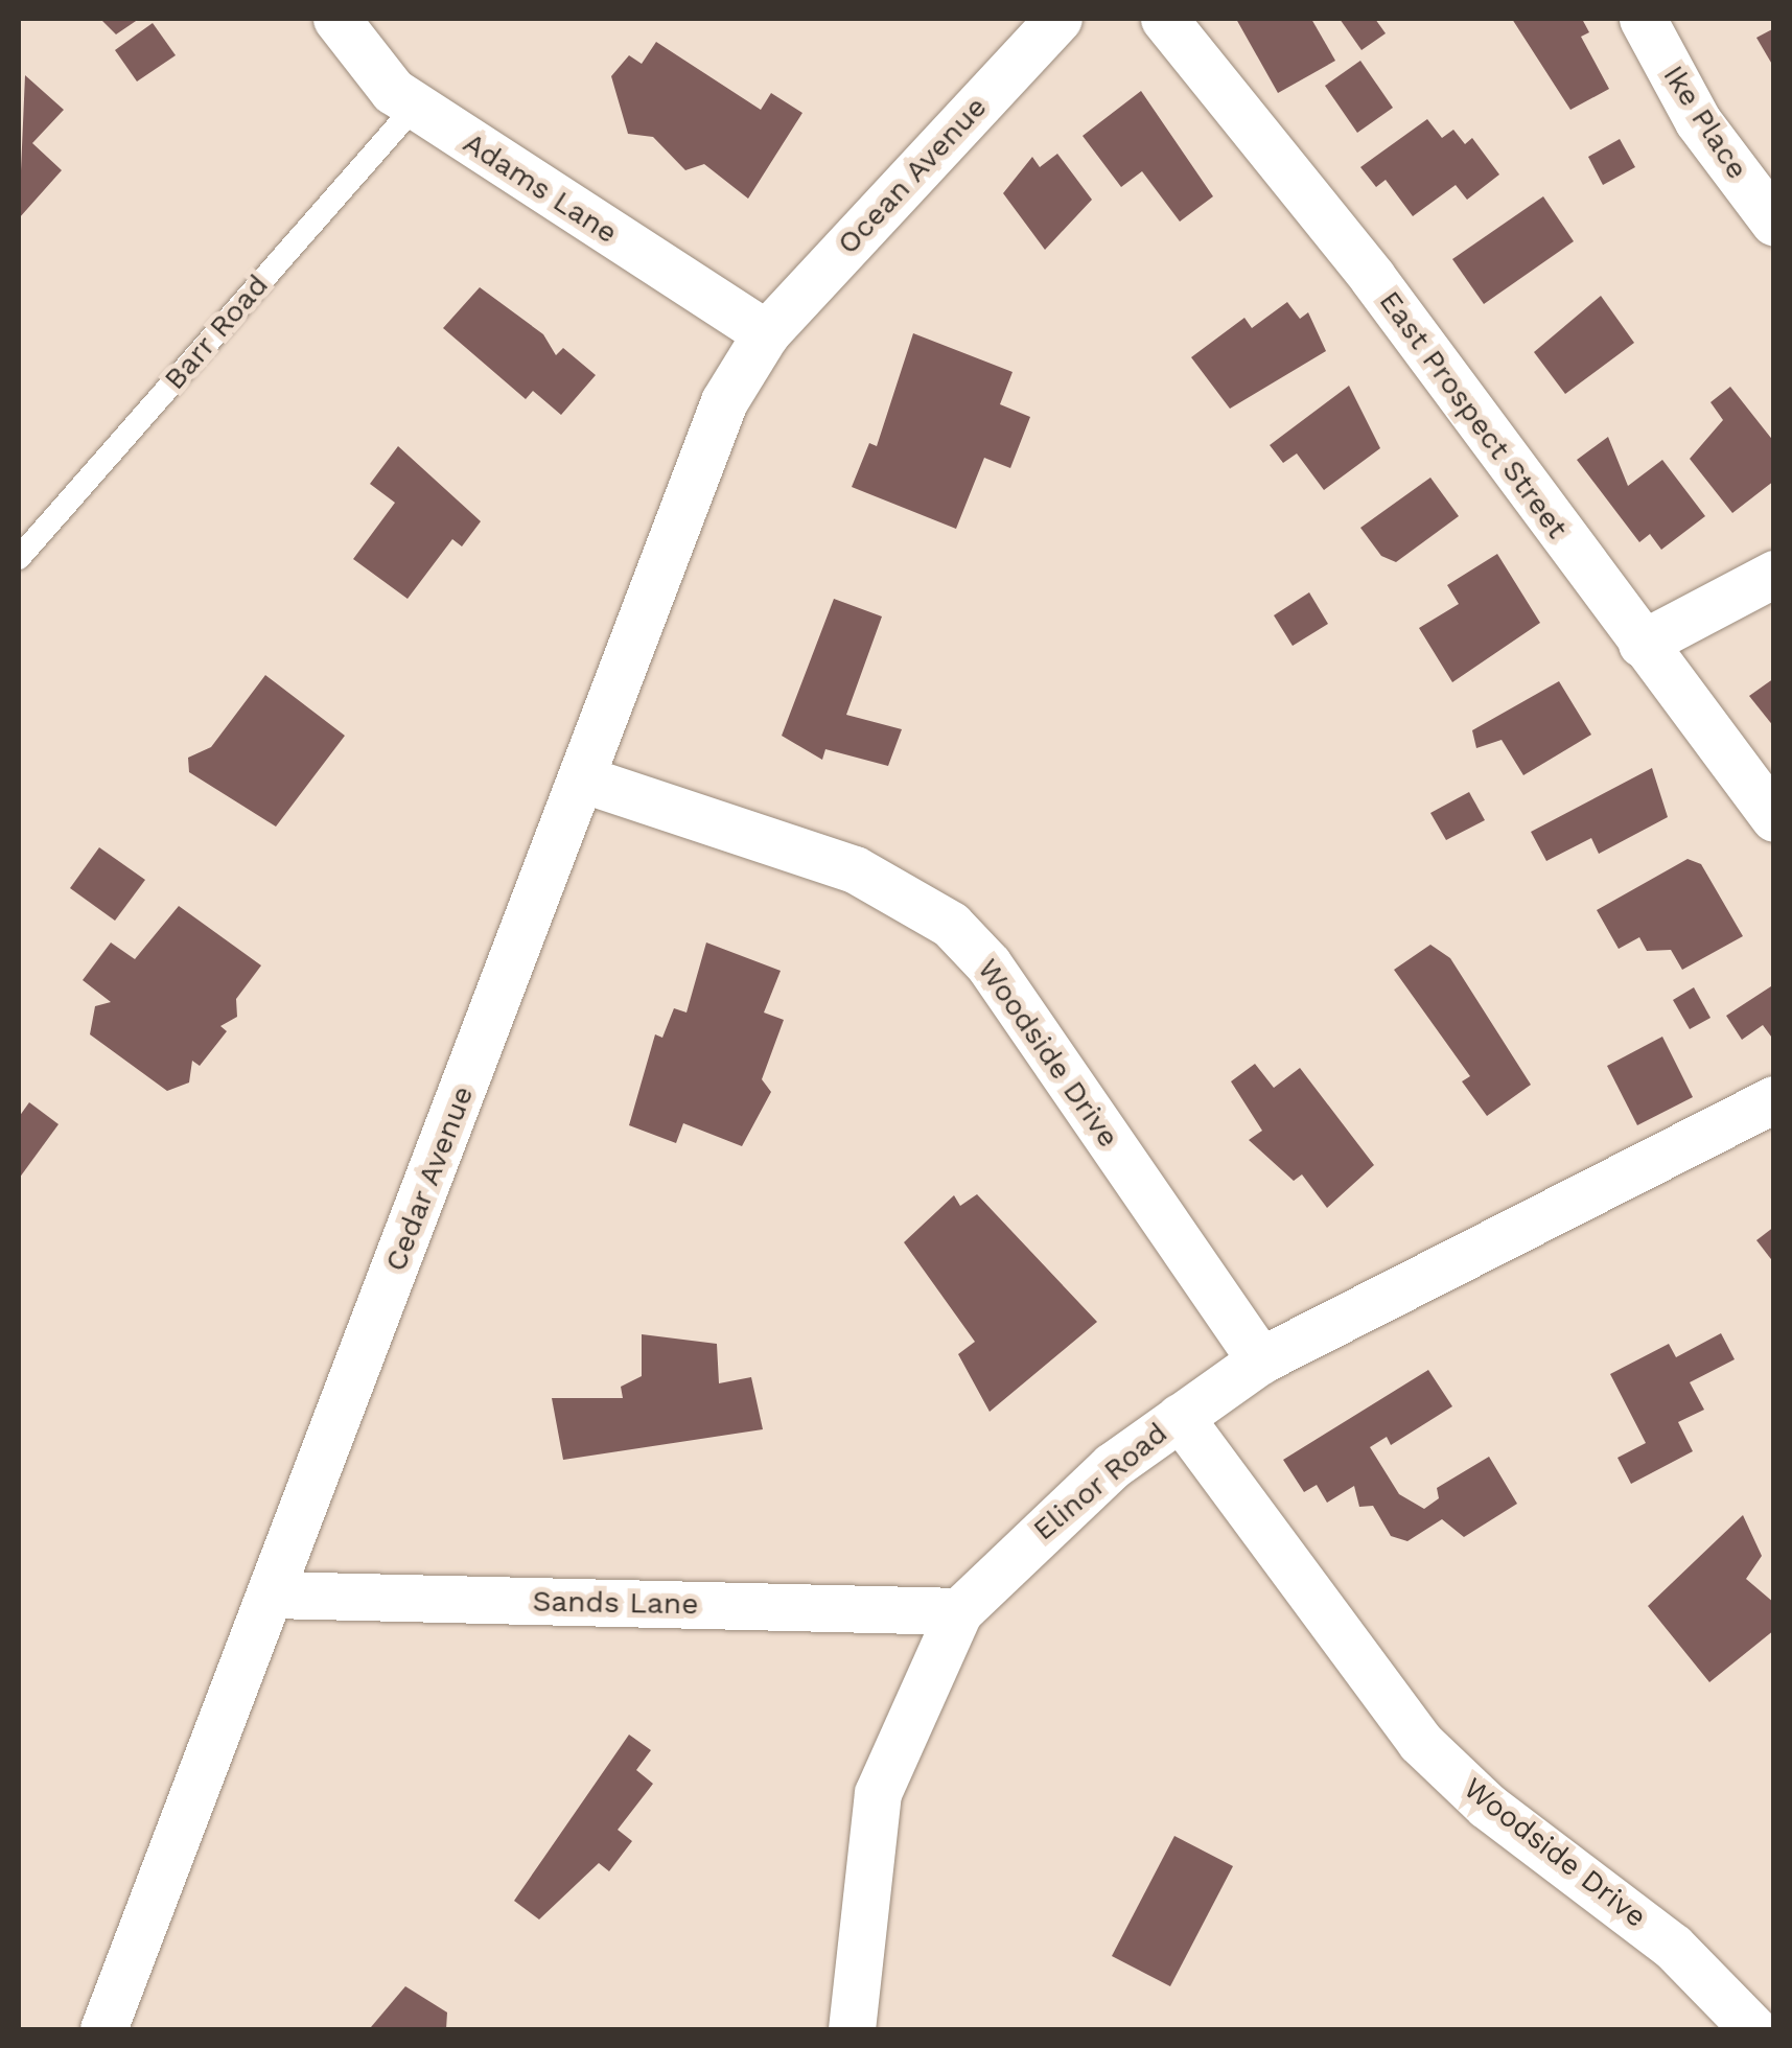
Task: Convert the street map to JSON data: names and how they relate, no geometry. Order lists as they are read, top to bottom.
{
  "streets": {
    "street": [
      "Ike Place",
      "Ocean Avenue",
      "Adams Lane",
      "East Prospect Street",
      "Woodside Drive",
      "Cedar Avenue",
      "Elinor Road",
      "Sands Lane"
    ],
    "lane": ["Barr Road"]
  },
  "crossings": [
    ["Ocean Avenue", "Adams Lane"],
    ["Ocean Avenue", "Cedar Avenue"],
    ["Adams Lane", "Barr Road"],
    ["Adams Lane", "Cedar Avenue"],
    ["Woodside Drive", "Cedar Avenue"],
    ["Woodside Drive", "Elinor Road"],
    ["Cedar Avenue", "Sands Lane"],
    ["Elinor Road", "Sands Lane"]
  ]
}
